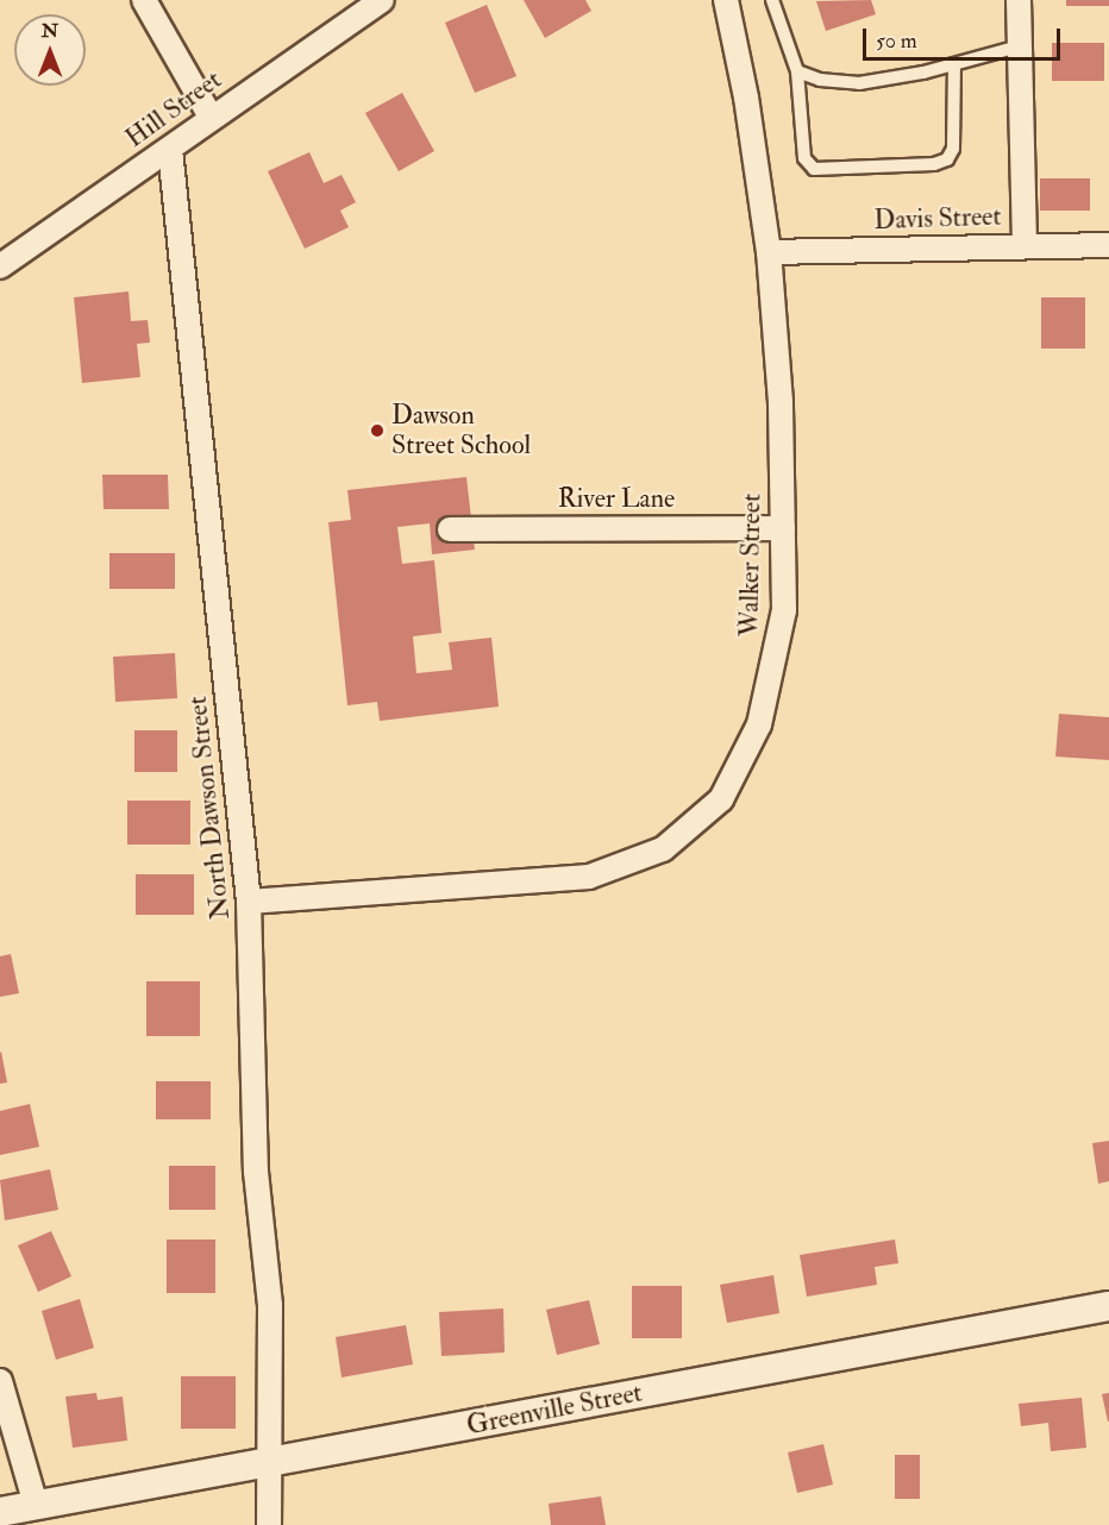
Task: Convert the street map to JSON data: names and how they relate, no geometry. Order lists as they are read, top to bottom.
{
  "streets": {
    "street": [
      "Hill Street",
      "Davis Street",
      "River Lane",
      "Walker Street",
      "North Dawson Street",
      "Greenville Street"
    ]
  },
  "crossings": [
    ["Hill Street", "North Dawson Street"],
    ["Davis Street", "Walker Street"],
    ["River Lane", "Walker Street"],
    ["Walker Street", "North Dawson Street"],
    ["North Dawson Street", "Greenville Street"]
  ],
  "places": ["Dawson Street School"],
  "scale_bar": "50 m",
  "north": "top"
}
